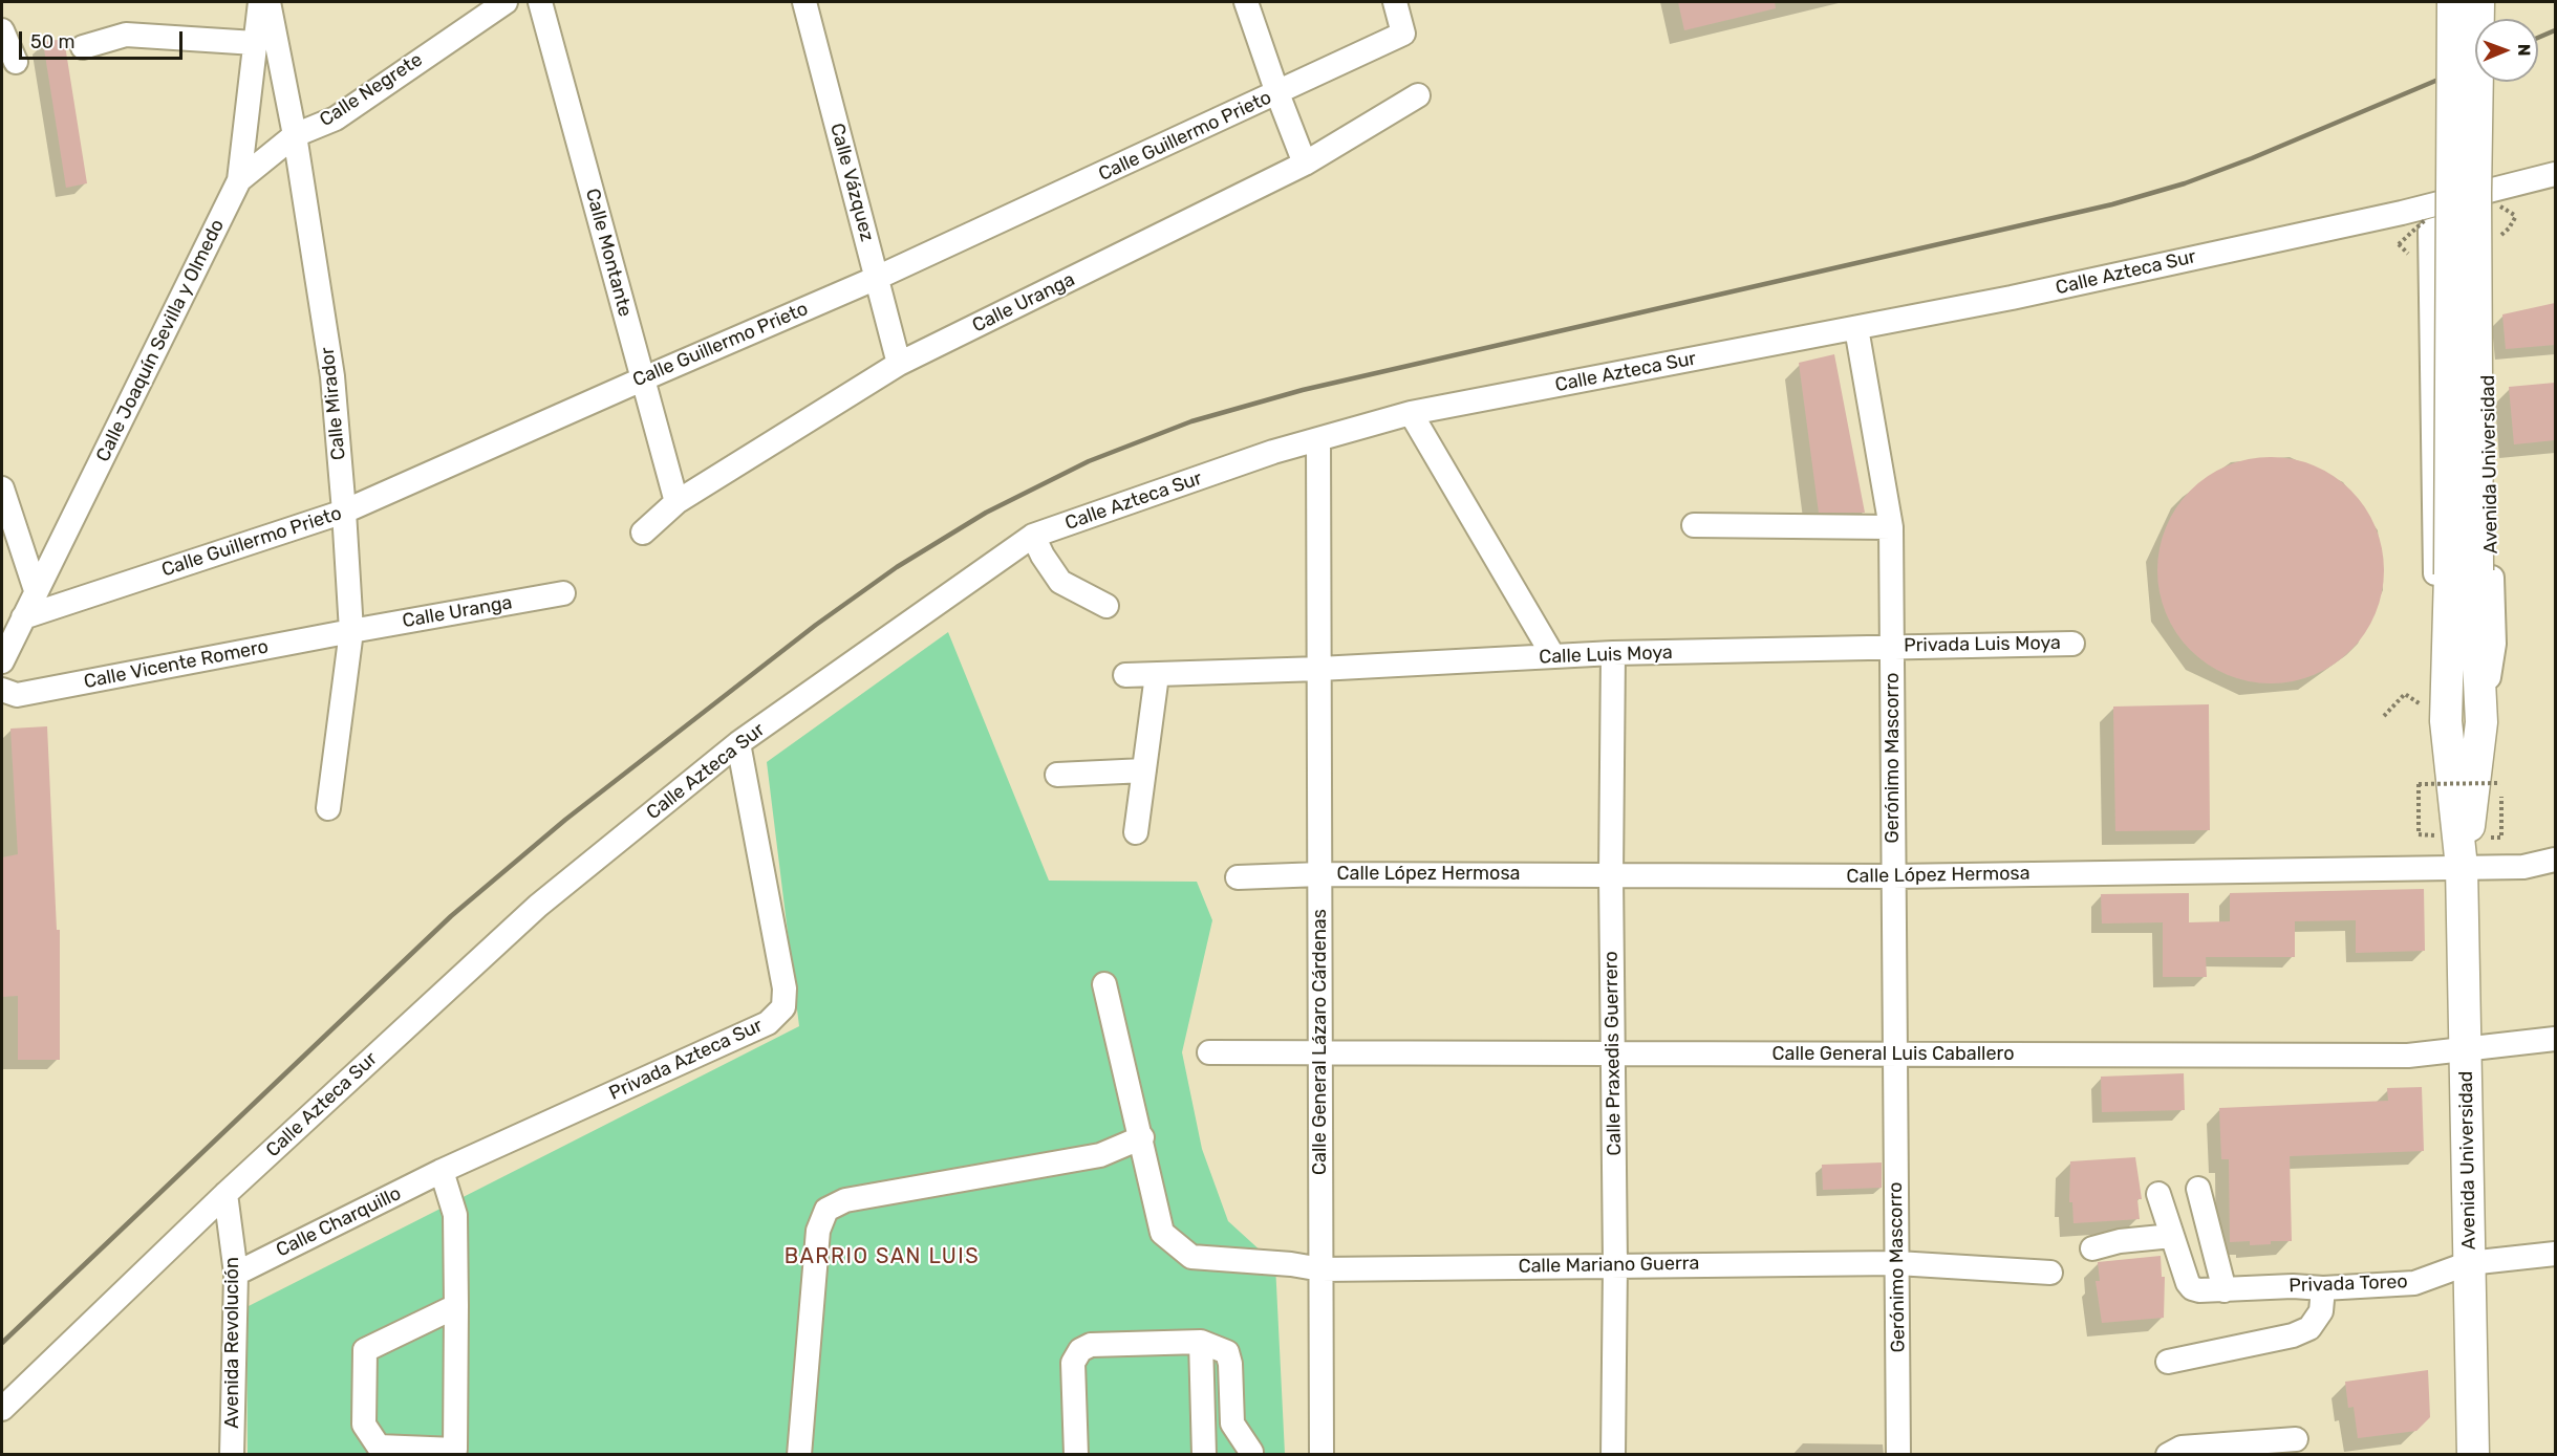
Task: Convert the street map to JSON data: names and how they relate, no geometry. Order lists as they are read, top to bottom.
{
  "streets": {
    "main road": ["Avenida Universidad"],
    "street": [
      "Calle Negrete",
      "Calle Guillermo Prieto",
      "Calle Vázquez",
      "Calle Montante",
      "Calle Azteca Sur",
      "Calle Uranga",
      "Calle Joaquín Sevilla y Olmedo",
      "Calle Mirador",
      "Privada Luis Moya",
      "Calle Luis Moya",
      "Calle Vicente Romero",
      "Gerónimo Mascorro",
      "Calle López Hermosa",
      "Calle General Lázaro Cárdenas",
      "Calle Praxedis Guerrero",
      "Calle General Luis Caballero",
      "Privada Azteca Sur",
      "Calle Charquillo",
      "Calle Mariano Guerra",
      "Privada Toreo",
      "Avenida Revolución"
    ]
  },
  "crossings": [
    ["Calle Negrete", "Calle Joaquín Sevilla y Olmedo"],
    ["Calle Negrete", "Calle Mirador"],
    ["Calle Guillermo Prieto", "Calle Vázquez"],
    ["Calle Guillermo Prieto", "Calle Montante"],
    ["Calle Guillermo Prieto", "Calle Joaquín Sevilla y Olmedo"],
    ["Calle Guillermo Prieto", "Calle Mirador"],
    ["Calle Vázquez", "Calle Uranga"],
    ["Calle Montante", "Calle Uranga"],
    ["Calle Azteca Sur", "Gerónimo Mascorro"],
    ["Calle Azteca Sur", "Calle General Lázaro Cárdenas"],
    ["Calle Azteca Sur", "Privada Azteca Sur"],
    ["Calle Azteca Sur", "Avenida Revolución"],
    ["Calle Uranga", "Calle Mirador"],
    ["Calle Uranga", "Calle Vicente Romero"],
    ["Calle Mirador", "Calle Vicente Romero"],
    ["Avenida Universidad", "Calle López Hermosa"],
    ["Avenida Universidad", "Calle General Luis Caballero"],
    ["Avenida Universidad", "Privada Toreo"],
    ["Privada Luis Moya", "Calle Luis Moya"],
    ["Privada Luis Moya", "Gerónimo Mascorro"],
    ["Calle Luis Moya", "Gerónimo Mascorro"],
    ["Calle Luis Moya", "Calle General Lázaro Cárdenas"],
    ["Calle Luis Moya", "Calle Praxedis Guerrero"],
    ["Gerónimo Mascorro", "Calle López Hermosa"],
    ["Gerónimo Mascorro", "Calle General Luis Caballero"],
    ["Gerónimo Mascorro", "Calle Mariano Guerra"],
    ["Calle López Hermosa", "Calle General Lázaro Cárdenas"],
    ["Calle López Hermosa", "Calle Praxedis Guerrero"],
    ["Calle General Lázaro Cárdenas", "Calle General Luis Caballero"],
    ["Calle General Lázaro Cárdenas", "Calle Mariano Guerra"],
    ["Calle Praxedis Guerrero", "Calle General Luis Caballero"],
    ["Calle Praxedis Guerrero", "Calle Mariano Guerra"],
    ["Privada Azteca Sur", "Calle Charquillo"],
    ["Calle Charquillo", "Avenida Revolución"]
  ],
  "districts": ["BARRIO SAN LUIS"],
  "scale_bar": "50 m",
  "north": "right"
}
